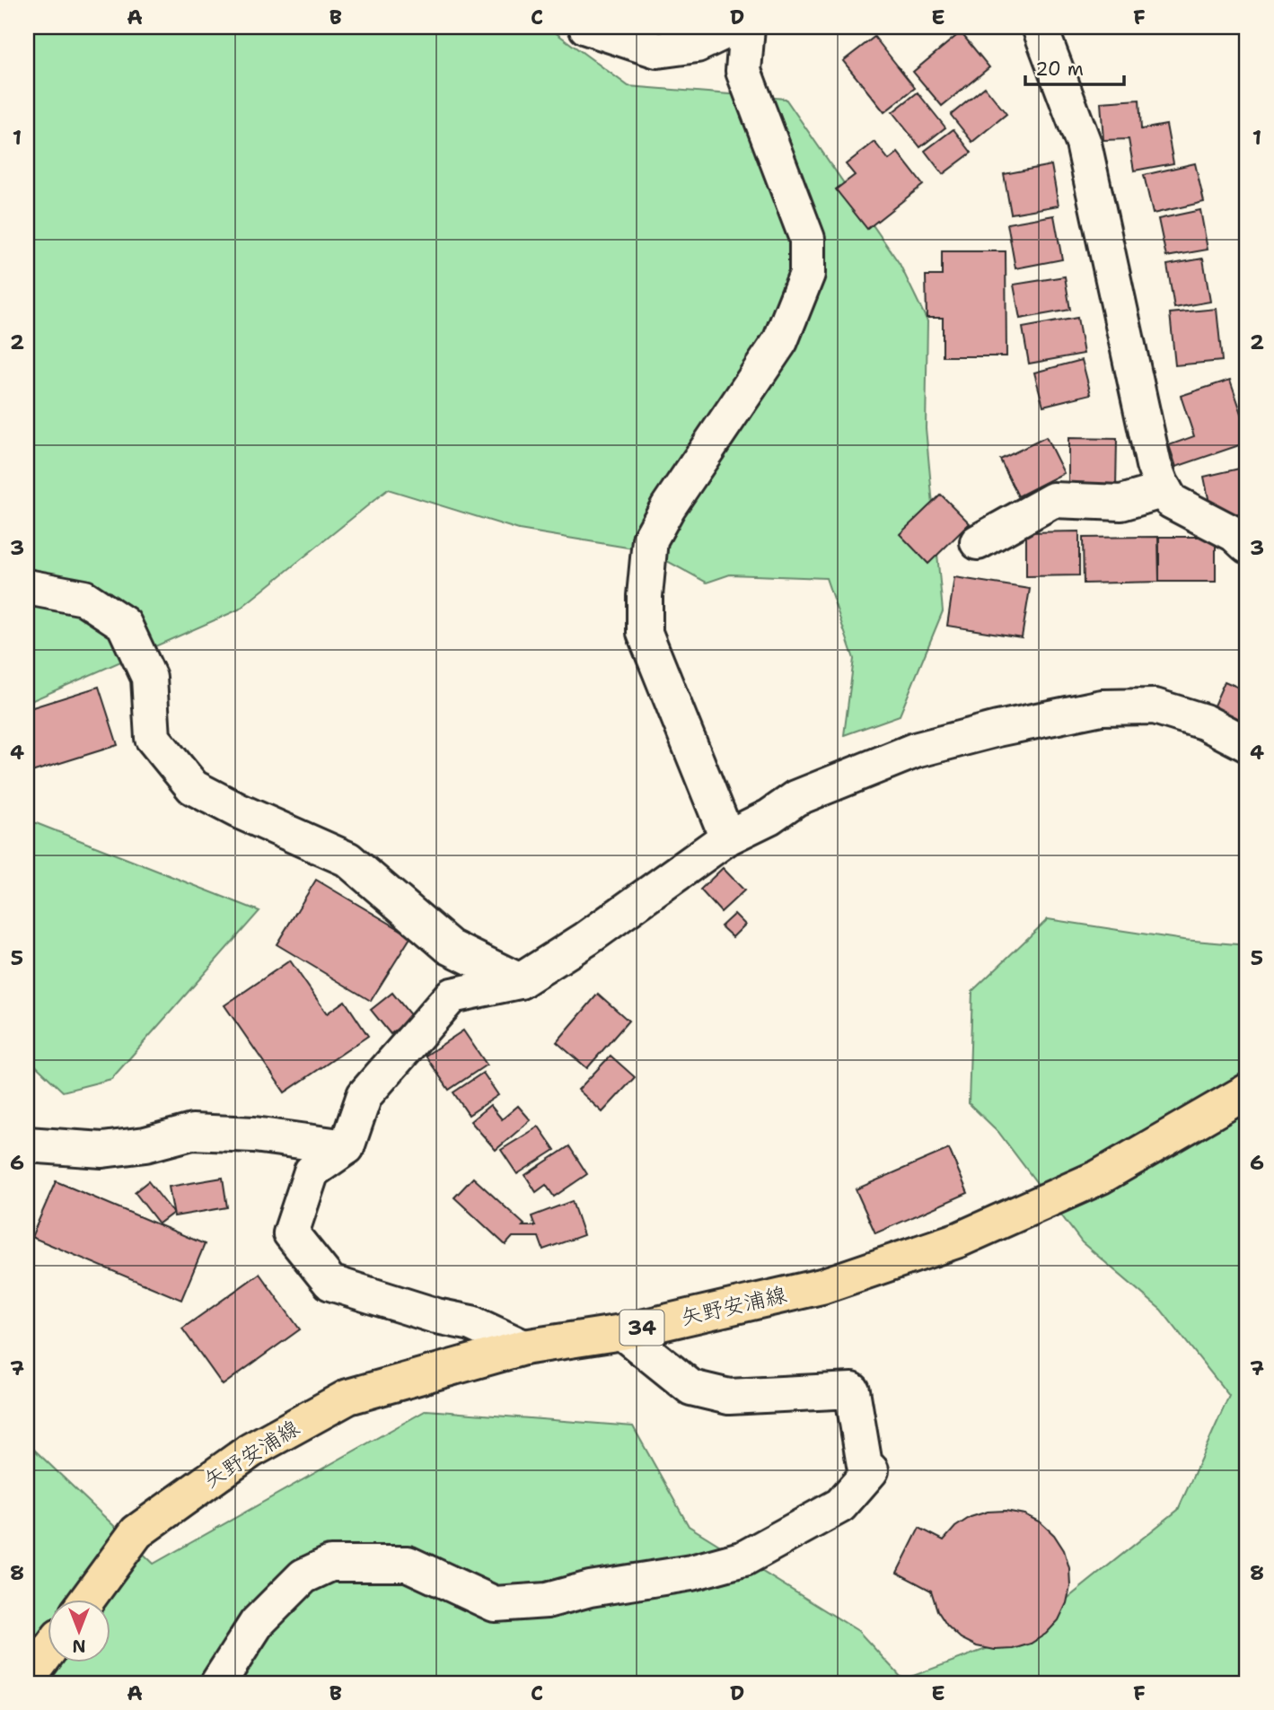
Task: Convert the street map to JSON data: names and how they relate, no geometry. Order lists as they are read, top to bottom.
{
  "streets": {
    "main road": ["矢野安浦線", "34"]
  },
  "scale_bar": "20 m",
  "north": "bottom",
  "grid": {
    "columns": [
      "A",
      "B",
      "C",
      "D",
      "E",
      "F"
    ],
    "rows": [
      "1",
      "2",
      "3",
      "4",
      "5",
      "6",
      "7",
      "8"
    ]
  }
}
